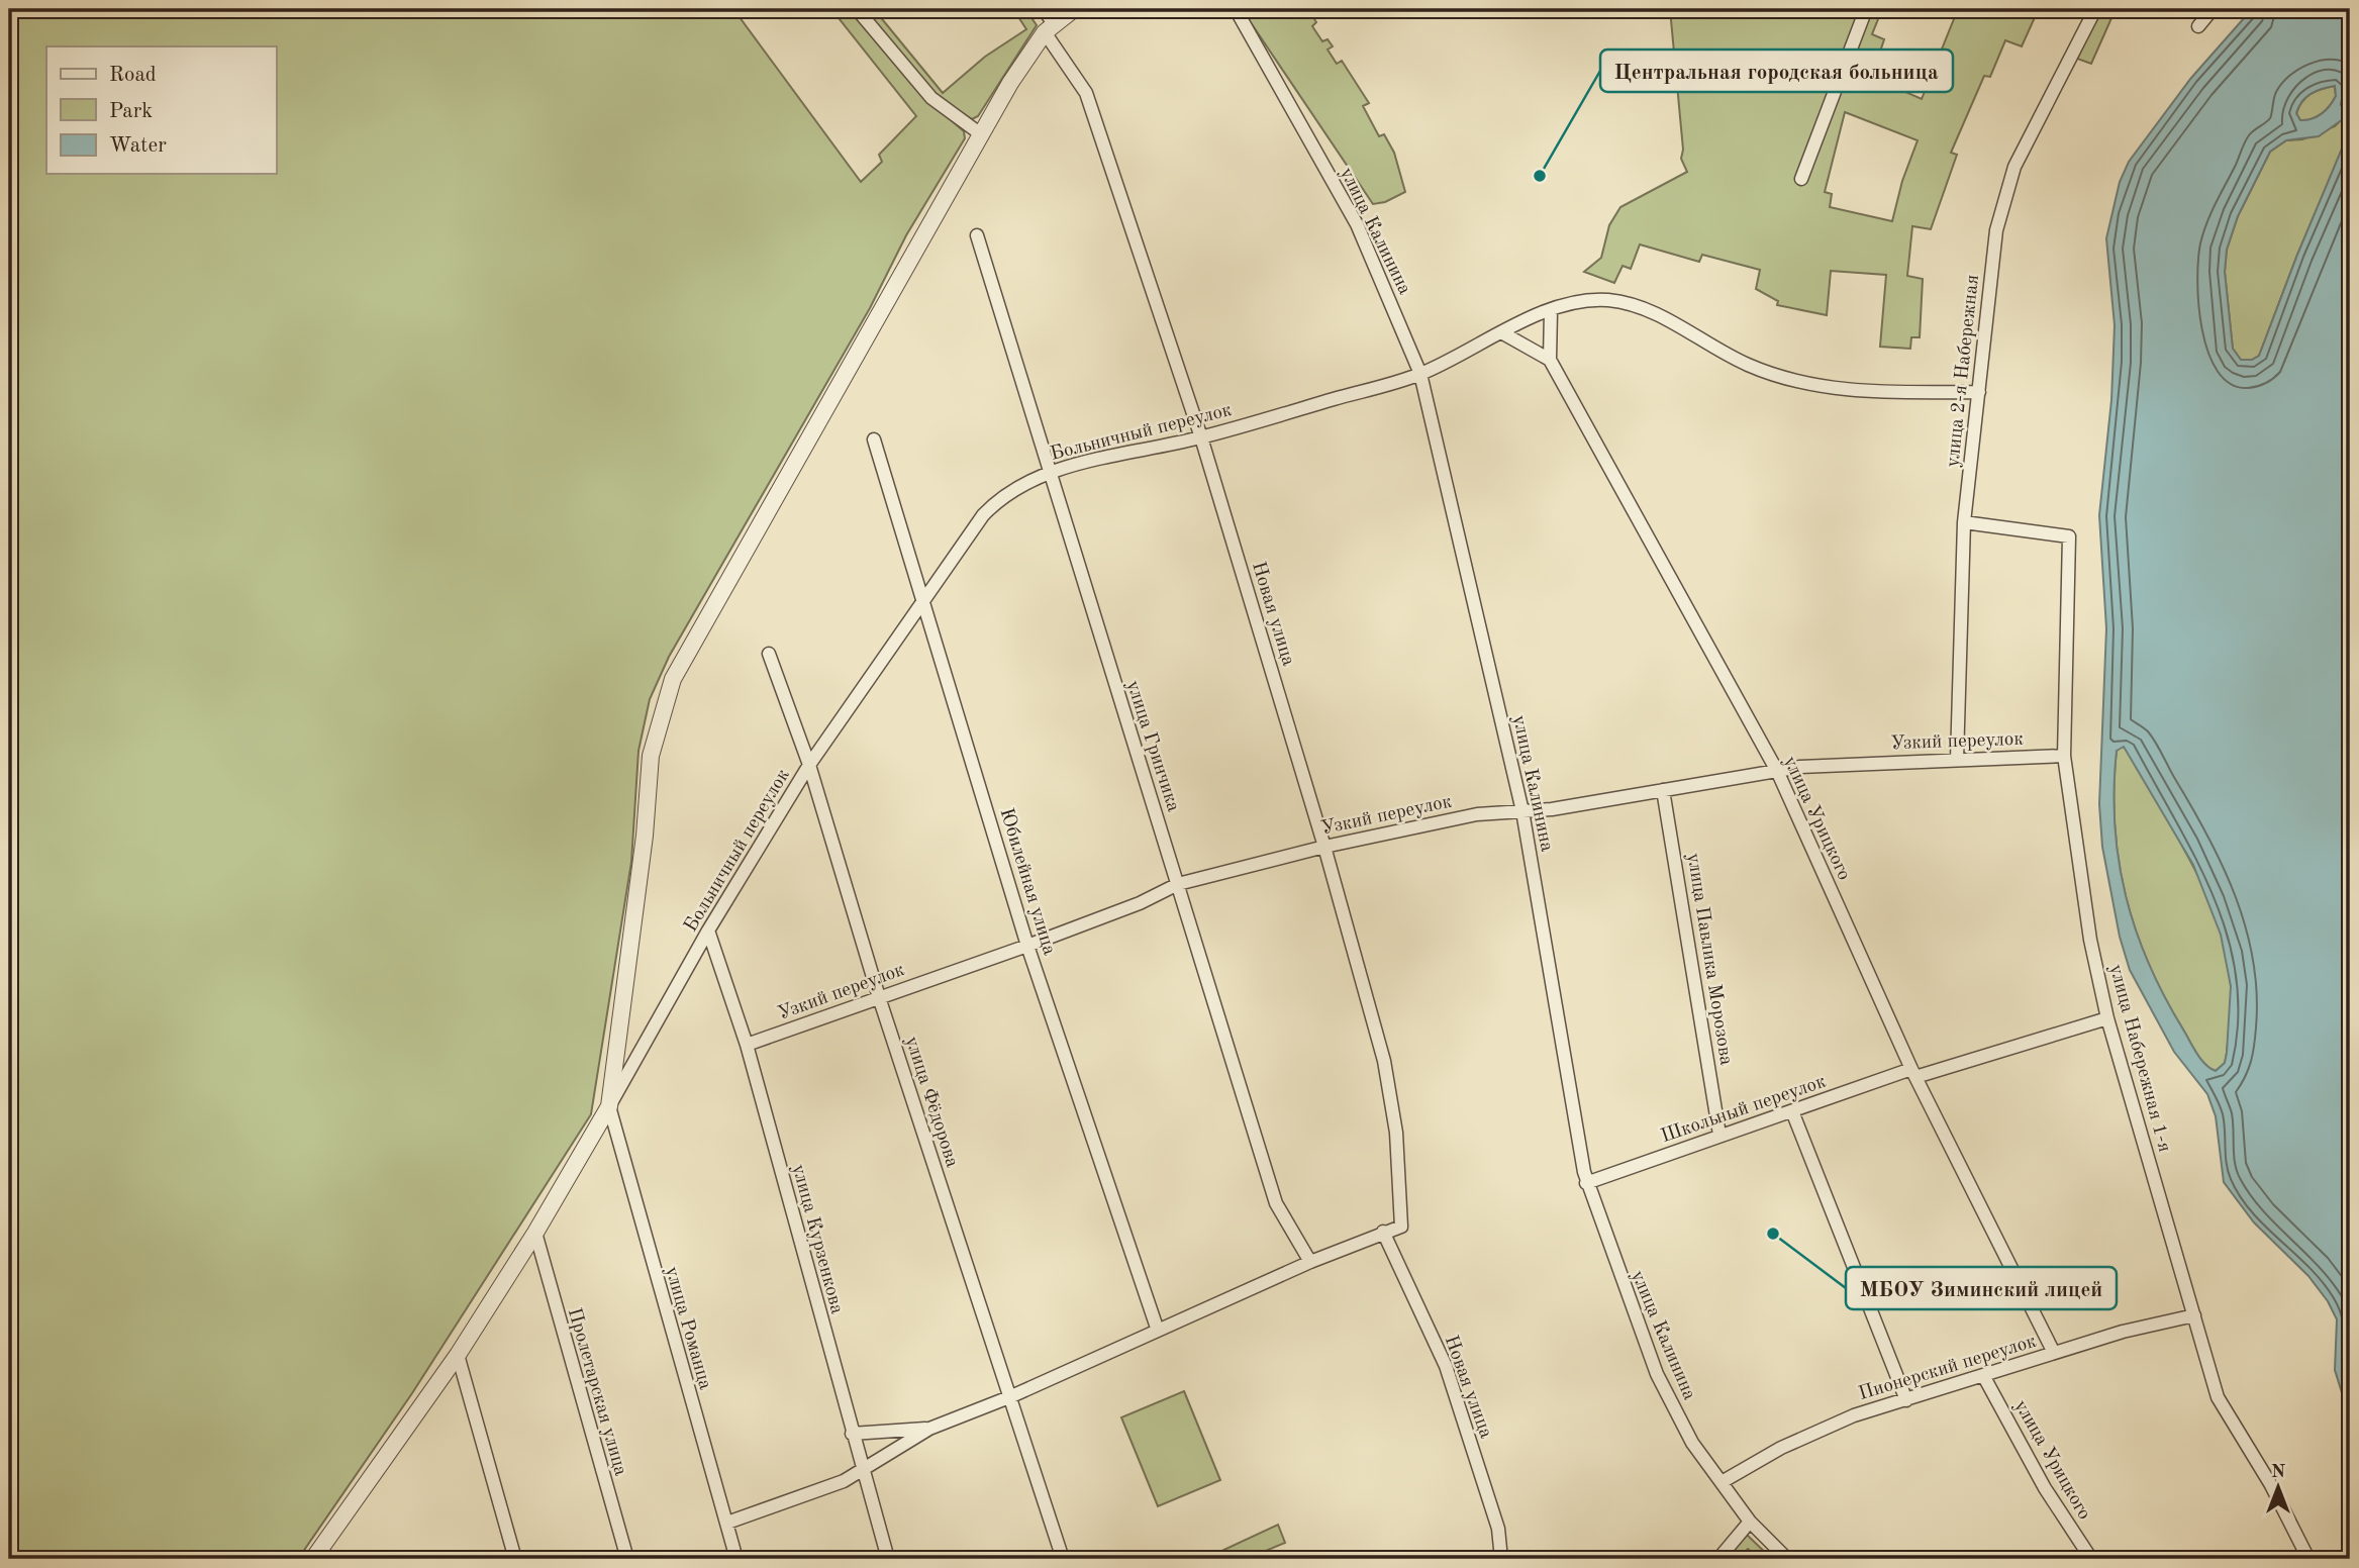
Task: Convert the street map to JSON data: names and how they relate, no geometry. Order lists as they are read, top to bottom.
{
  "streets": {
    "street": [
      "улица Калинина",
      "улица 2-я Набережная",
      "Больничный переулок",
      "Новая улица",
      "Узкий переулок",
      "улица Гринчика",
      "улица Урицкого",
      "Юбилейная улица",
      "улица Павлика Морозова",
      "улица Набережная 1-я",
      "улица Фёдорова",
      "Школьный переулок",
      "улица Курзенкова",
      "улица Романца",
      "Пионерский переулок",
      "Пролетарская улица"
    ]
  },
  "crossings": [
    ["улица Калинина", "Больничный переулок"],
    ["улица Калинина", "Узкий переулок"],
    ["улица Калинина", "Школьный переулок"],
    ["улица Калинина", "Пионерский переулок"],
    ["улица 2-я Набережная", "Больничный переулок"],
    ["улица 2-я Набережная", "Узкий переулок"],
    ["улица 2-я Набережная", "улица Набережная 1-я"],
    ["Больничный переулок", "Новая улица"],
    ["Больничный переулок", "улица Гринчика"],
    ["Больничный переулок", "Юбилейная улица"],
    ["Больничный переулок", "улица Фёдорова"],
    ["Больничный переулок", "улица Курзенкова"],
    ["Больничный переулок", "улица Романца"],
    ["Новая улица", "Узкий переулок"],
    ["Узкий переулок", "улица Гринчика"],
    ["Узкий переулок", "улица Урицкого"],
    ["Узкий переулок", "Юбилейная улица"],
    ["Узкий переулок", "улица Павлика Морозова"],
    ["Узкий переулок", "улица Набережная 1-я"],
    ["Узкий переулок", "улица Фёдорова"],
    ["Узкий переулок", "улица Курзенкова"],
    ["улица Урицкого", "Школьный переулок"],
    ["улица Урицкого", "Пионерский переулок"],
    ["улица Павлика Морозова", "Школьный переулок"],
    ["улица Набережная 1-я", "Школьный переулок"],
    ["улица Набережная 1-я", "Пионерский переулок"]
  ],
  "places": ["Центральная городская больница", "МБОУ Зиминский лицей"],
  "legend": ["Road", "Park", "Water"],
  "north": "top"
}
